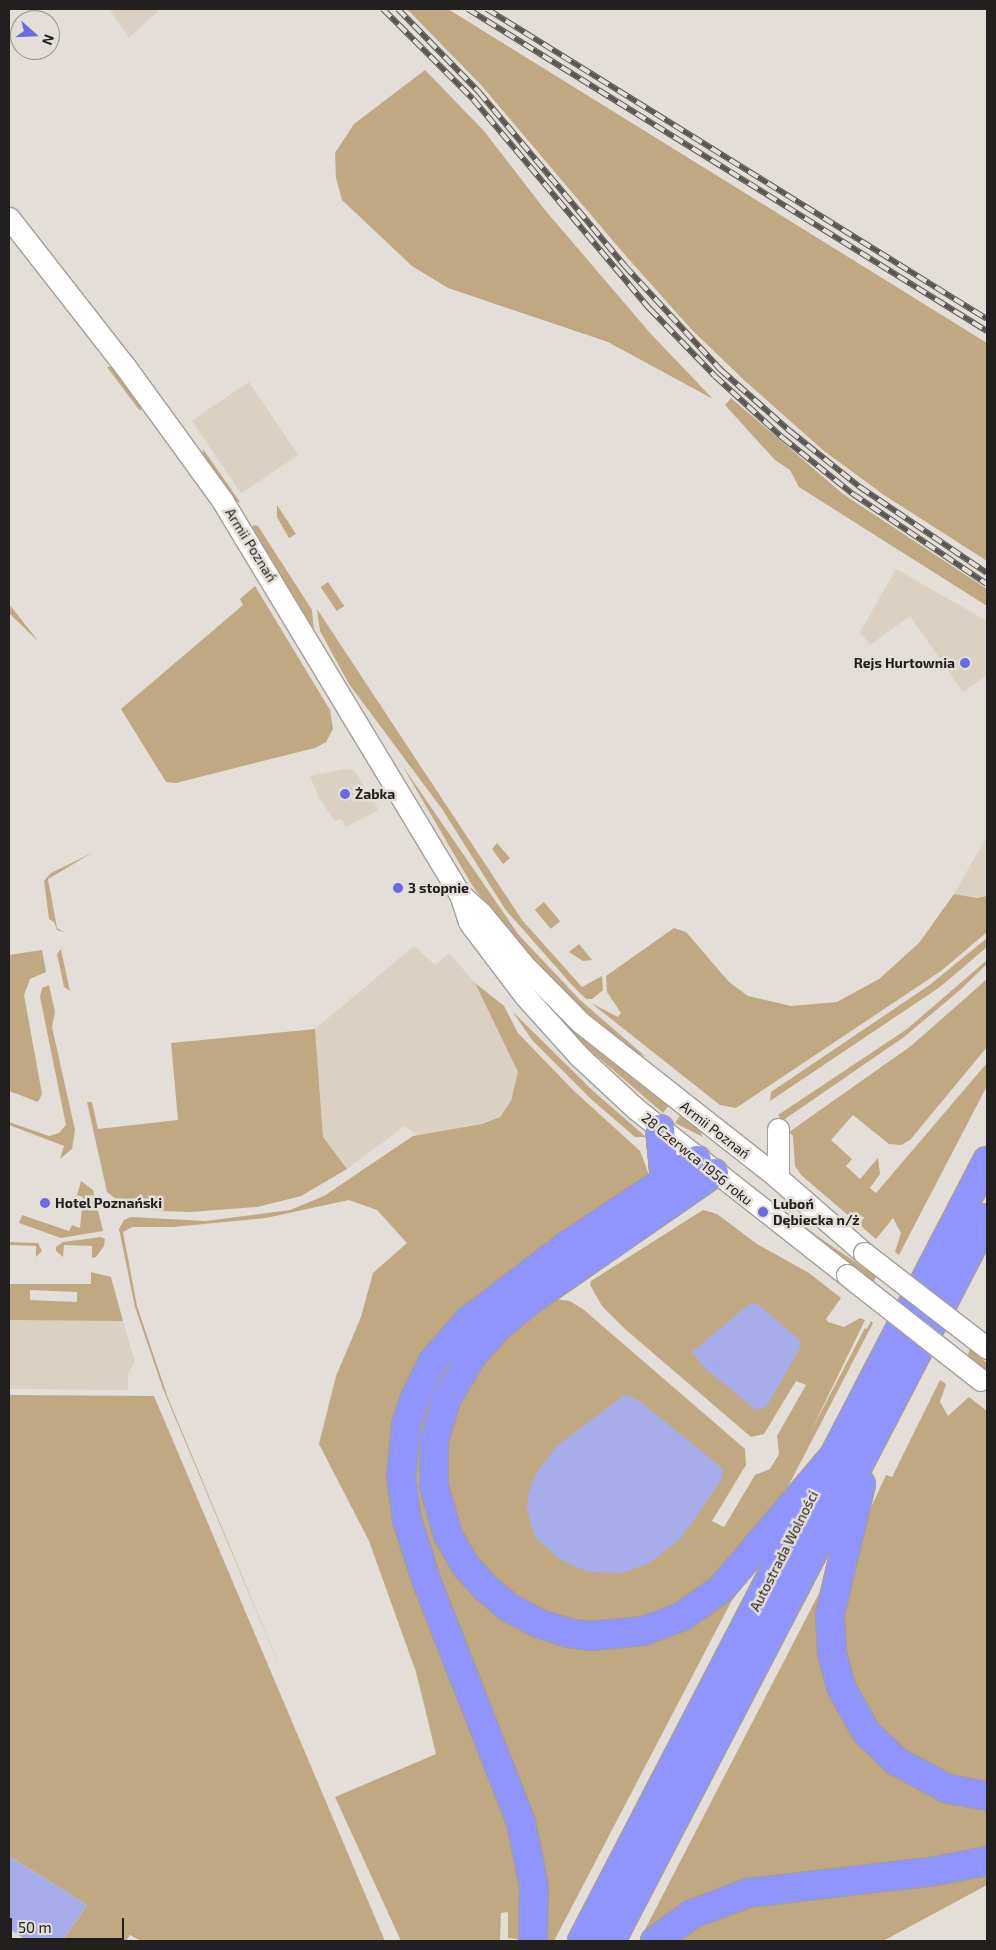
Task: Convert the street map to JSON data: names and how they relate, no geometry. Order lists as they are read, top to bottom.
{
  "streets": {
    "highway": ["Autostrada Wolności"],
    "main road": ["Armii Poznań", "28 Czerwca 1956 roku"]
  },
  "crossings": [
    ["Armii Poznań", "28 Czerwca 1956 roku"]
  ],
  "places": [
    "Rejs Hurtownia",
    "Żabka",
    "3 stopnie",
    "Hotel Poznański",
    "Luboń Dębiecka n/ż"
  ],
  "scale_bar": "50 m",
  "north": "right"
}
